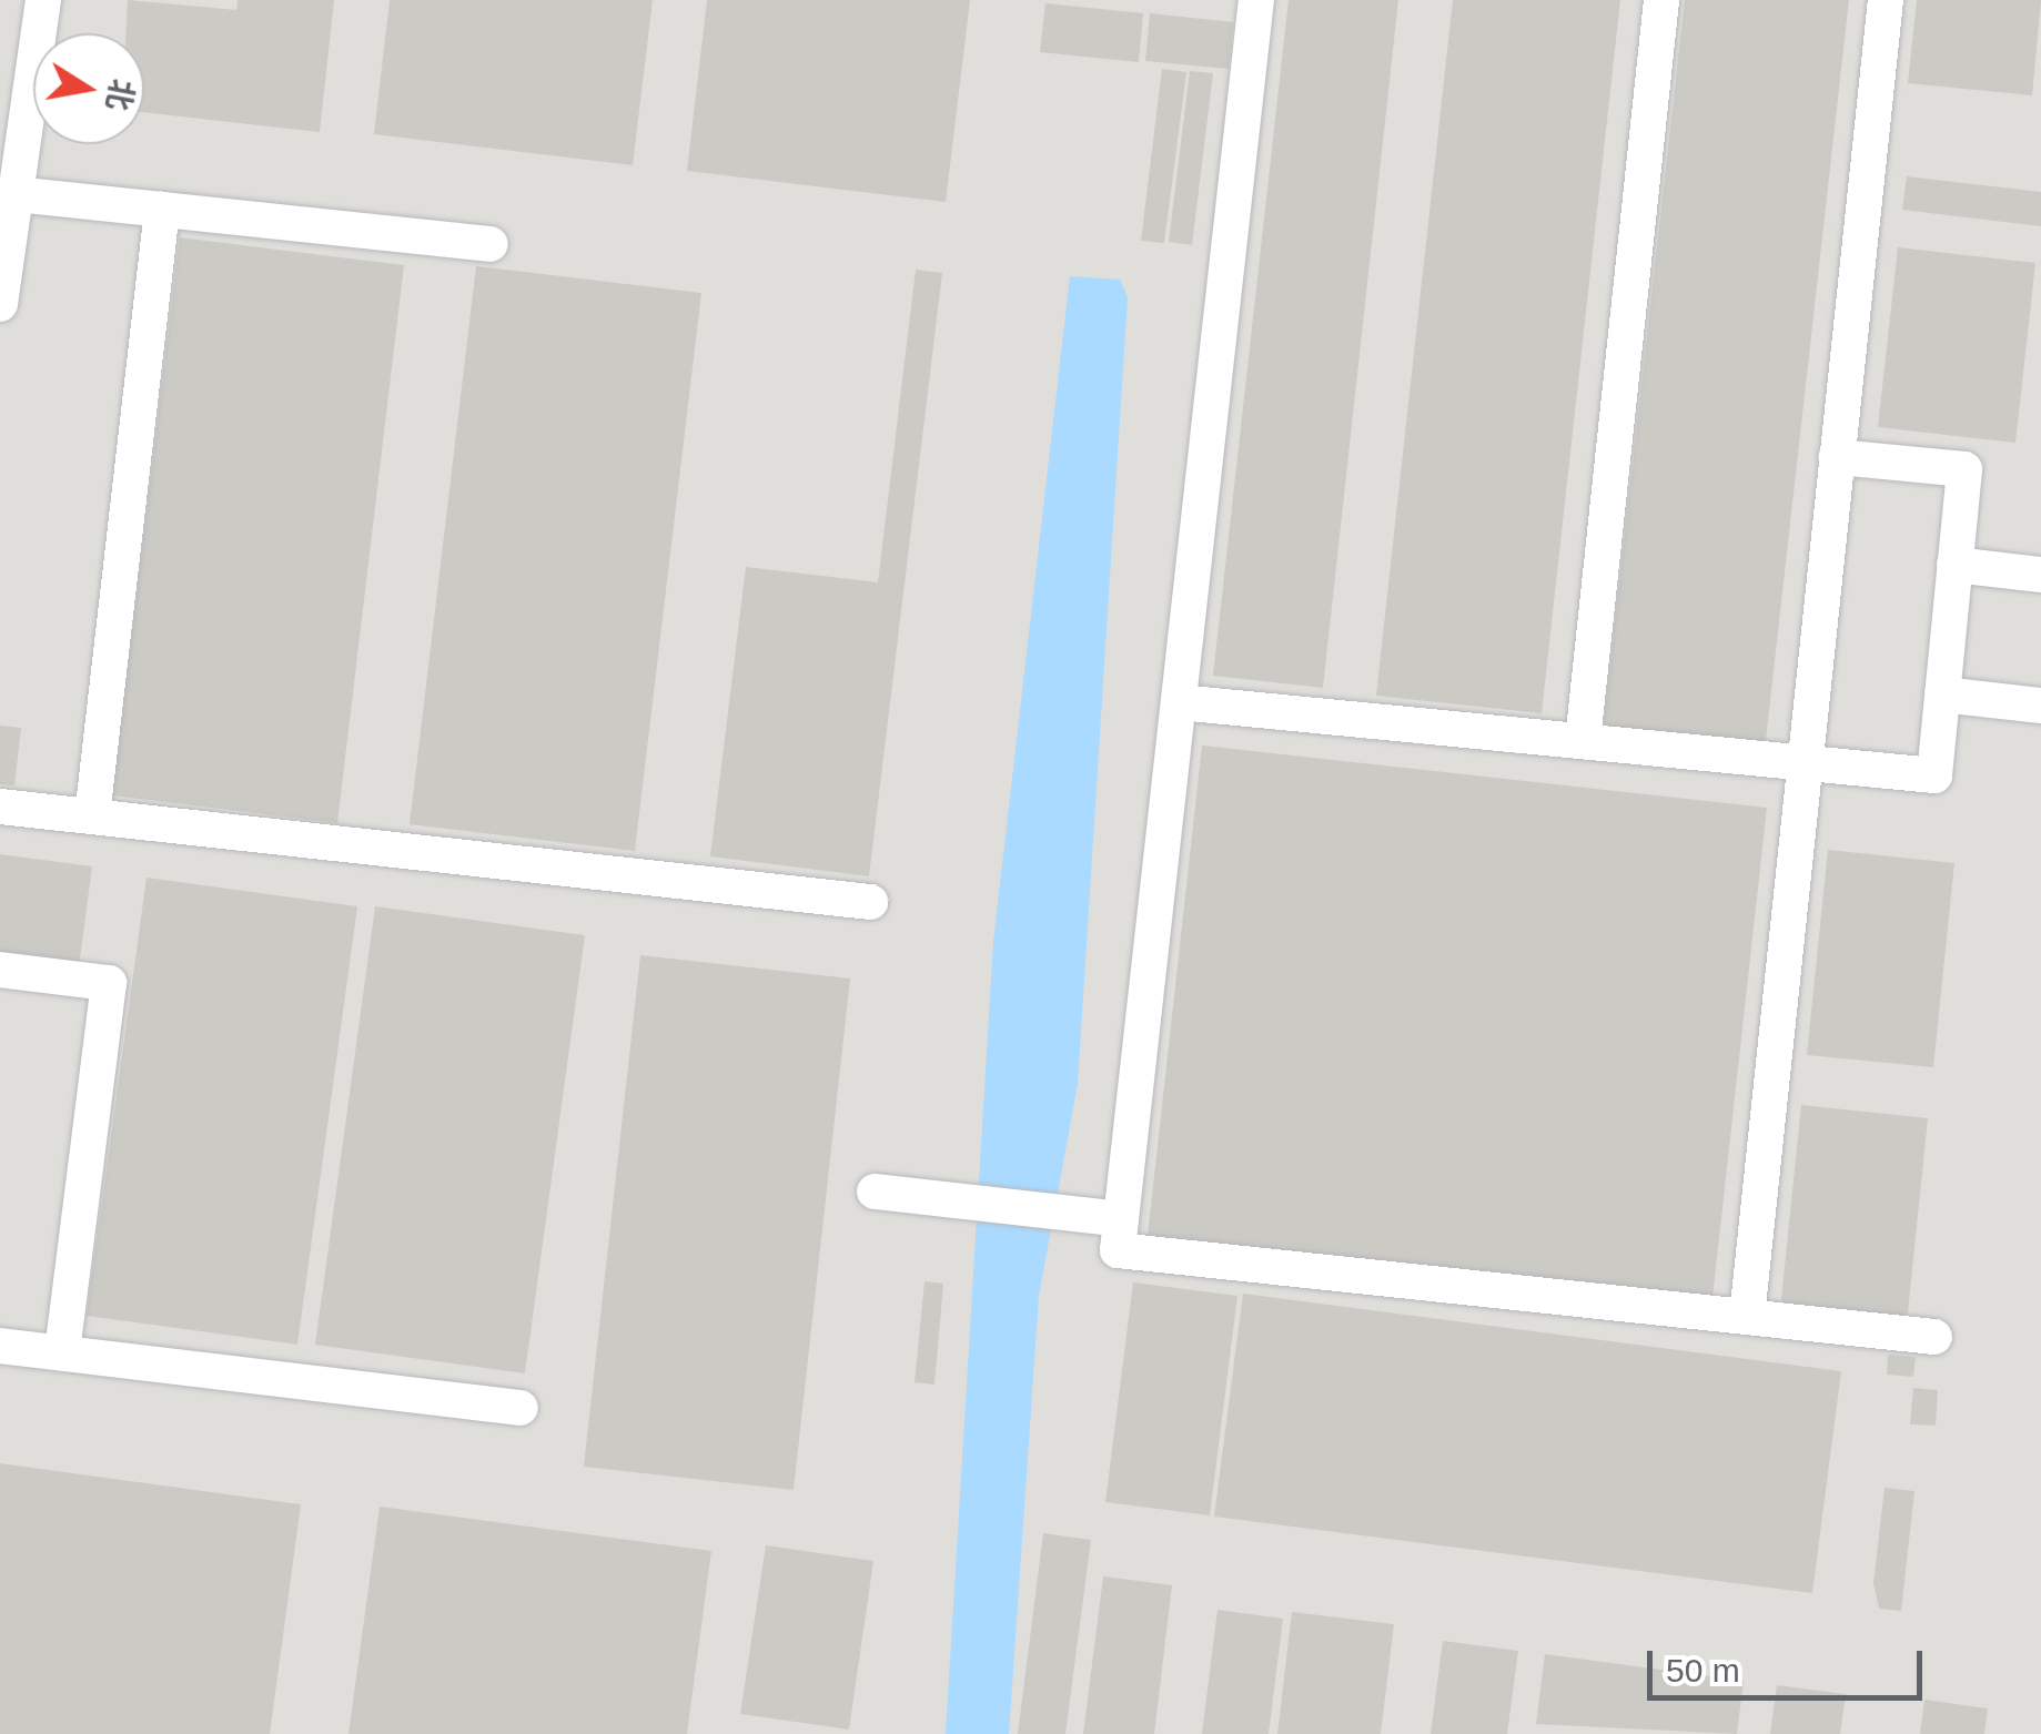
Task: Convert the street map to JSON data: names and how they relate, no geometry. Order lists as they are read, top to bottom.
{
  "scale_bar": "50 m",
  "north": "right"
}
